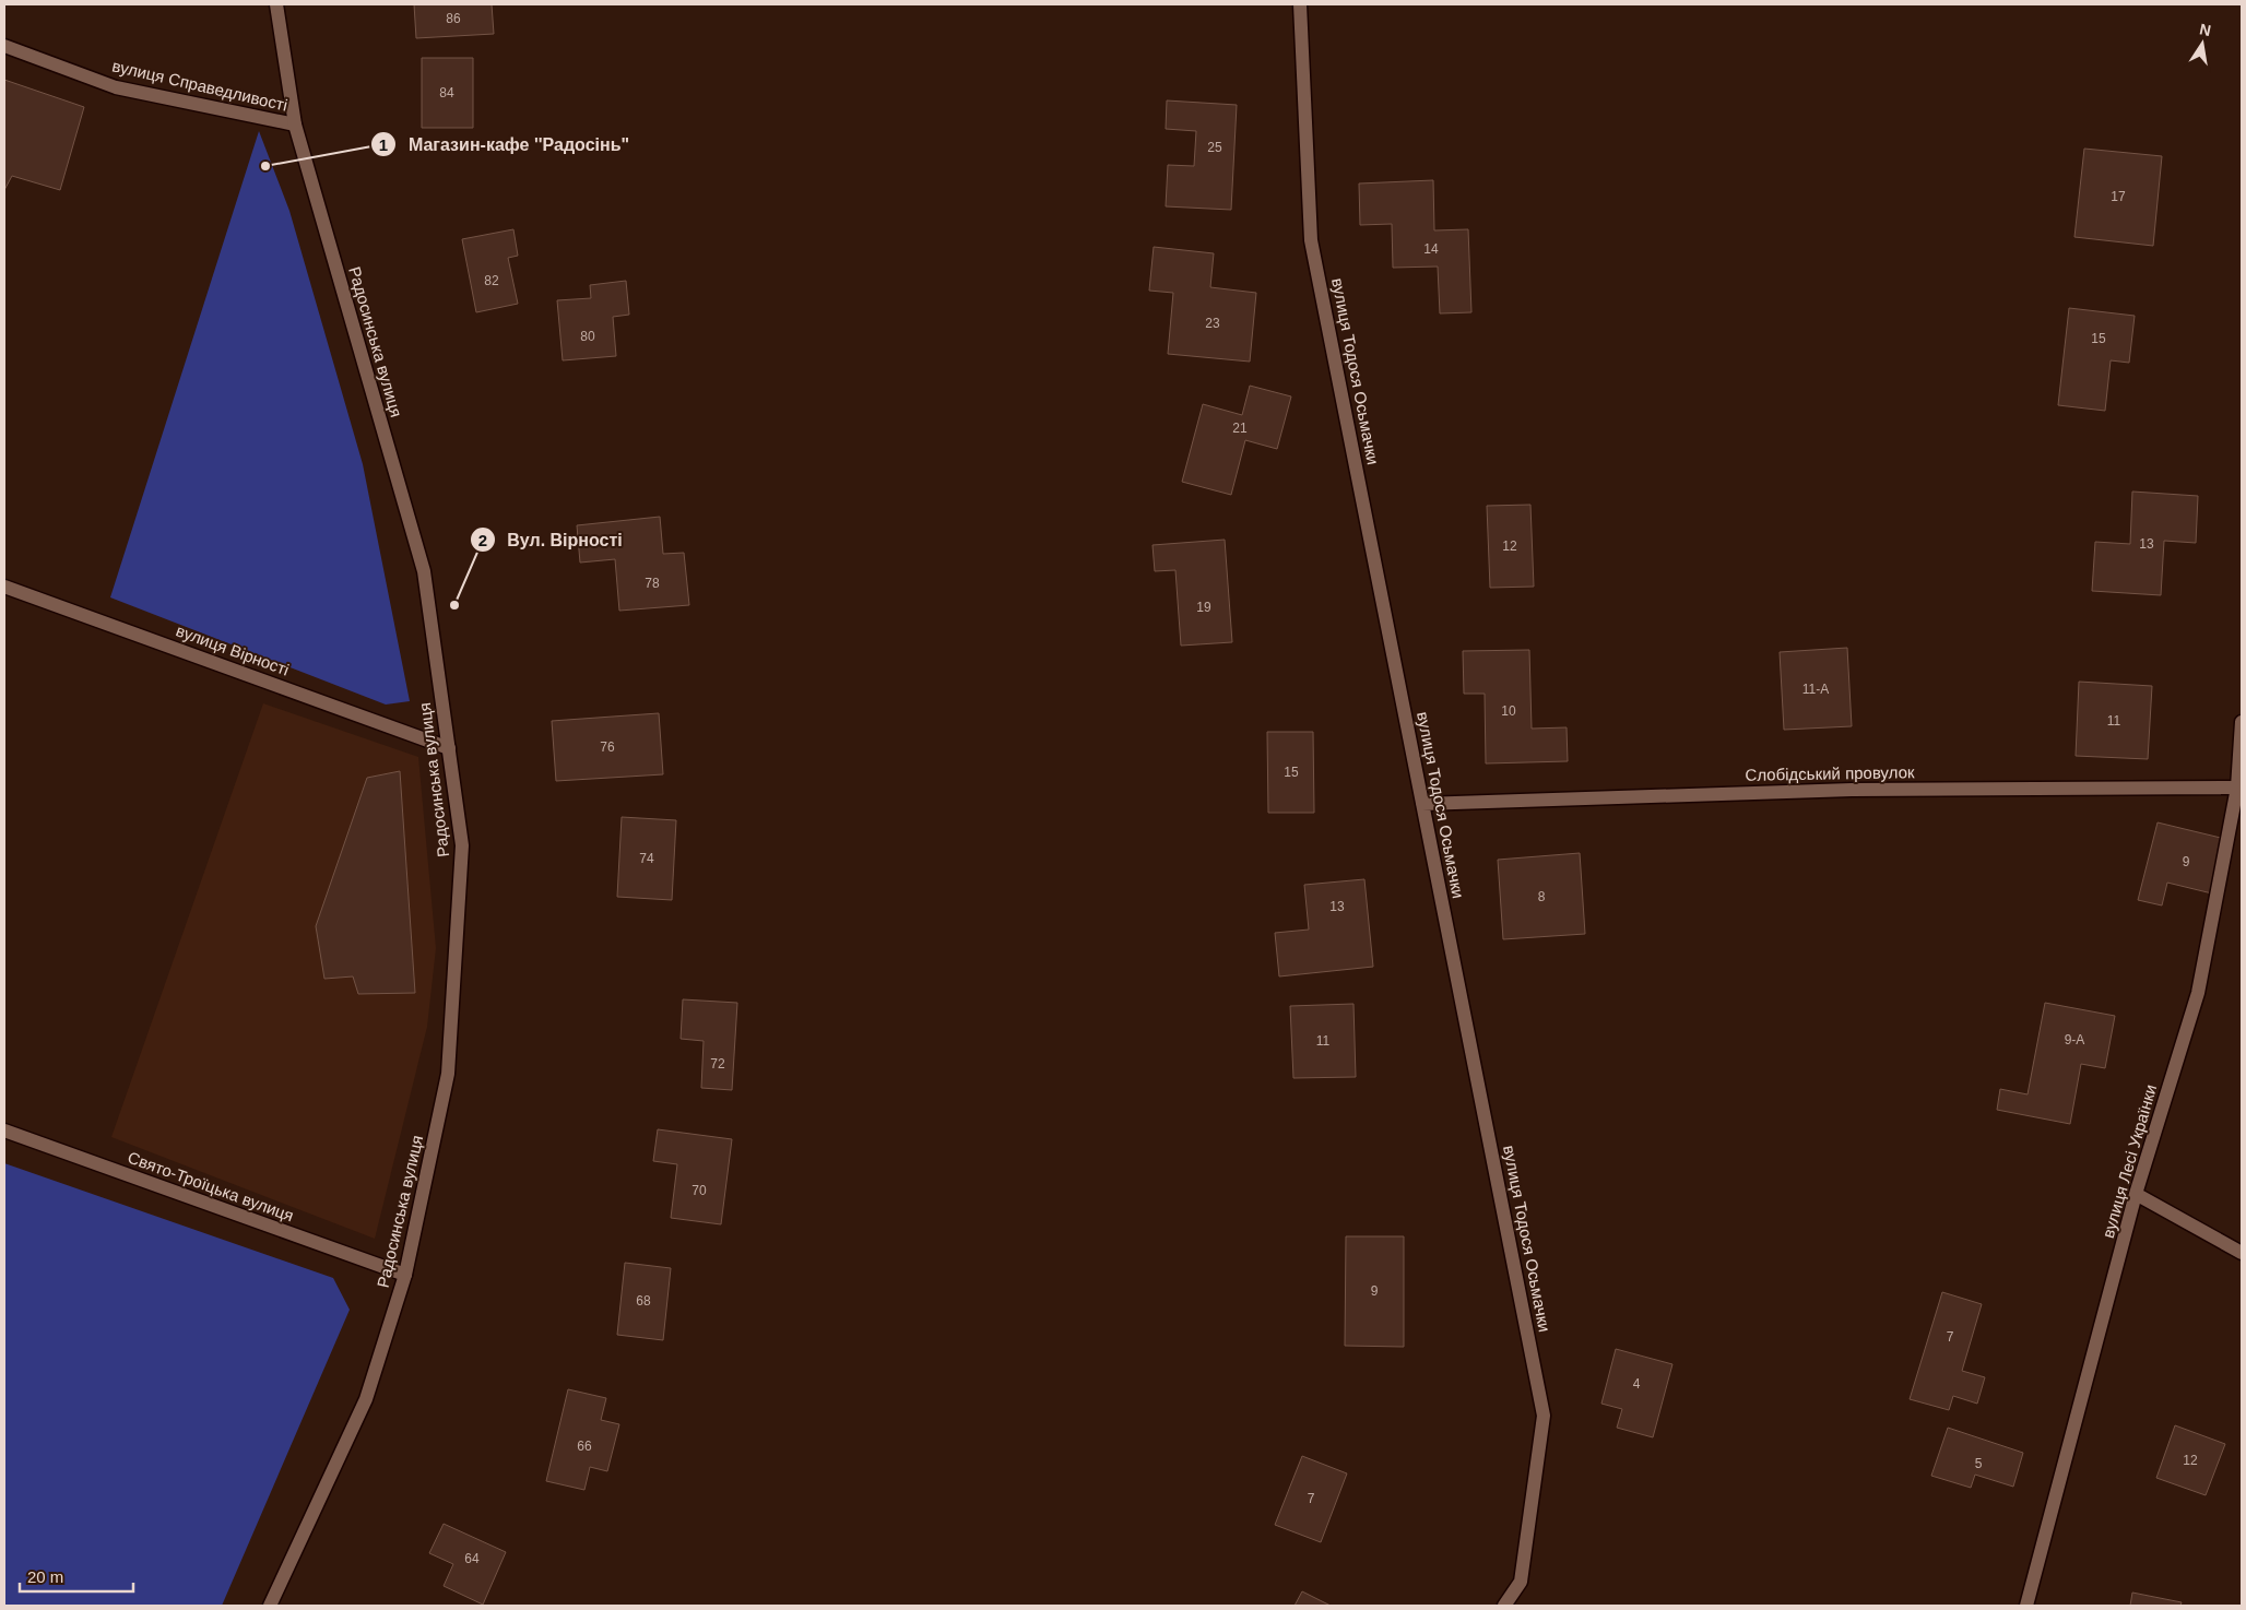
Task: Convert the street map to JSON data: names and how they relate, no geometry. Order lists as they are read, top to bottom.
{
  "streets": {
    "street": [
      "вулиця Справедливості",
      "Радосинська вулиця",
      "вулиця Тодося Осьмачки",
      "вулиця Вірності",
      "Слобідський провулок",
      "вулиця Лесі Українки",
      "Свято-Троїцька вулиця"
    ]
  },
  "crossings": [
    ["вулиця Справедливості", "Радосинська вулиця"],
    ["Радосинська вулиця", "вулиця Вірності"],
    ["Радосинська вулиця", "Свято-Троїцька вулиця"],
    ["вулиця Тодося Осьмачки", "Слобідський провулок"],
    ["Слобідський провулок", "вулиця Лесі Українки"]
  ],
  "places": ["Магазин-кафе ''Радосінь\"", "Вул. Вірності"],
  "house_numbers": [
    "86",
    "84",
    "25",
    "17",
    "14",
    "82",
    "23",
    "80",
    "15",
    "21",
    "13",
    "12",
    "78",
    "19",
    "11-А",
    "10",
    "11",
    "76",
    "15",
    "74",
    "9",
    "8",
    "13",
    "9-А",
    "11",
    "72",
    "70",
    "9",
    "68",
    "7",
    "4",
    "66",
    "12",
    "5",
    "7",
    "64"
  ],
  "scale_bar": "20 m",
  "north": "top"
}
